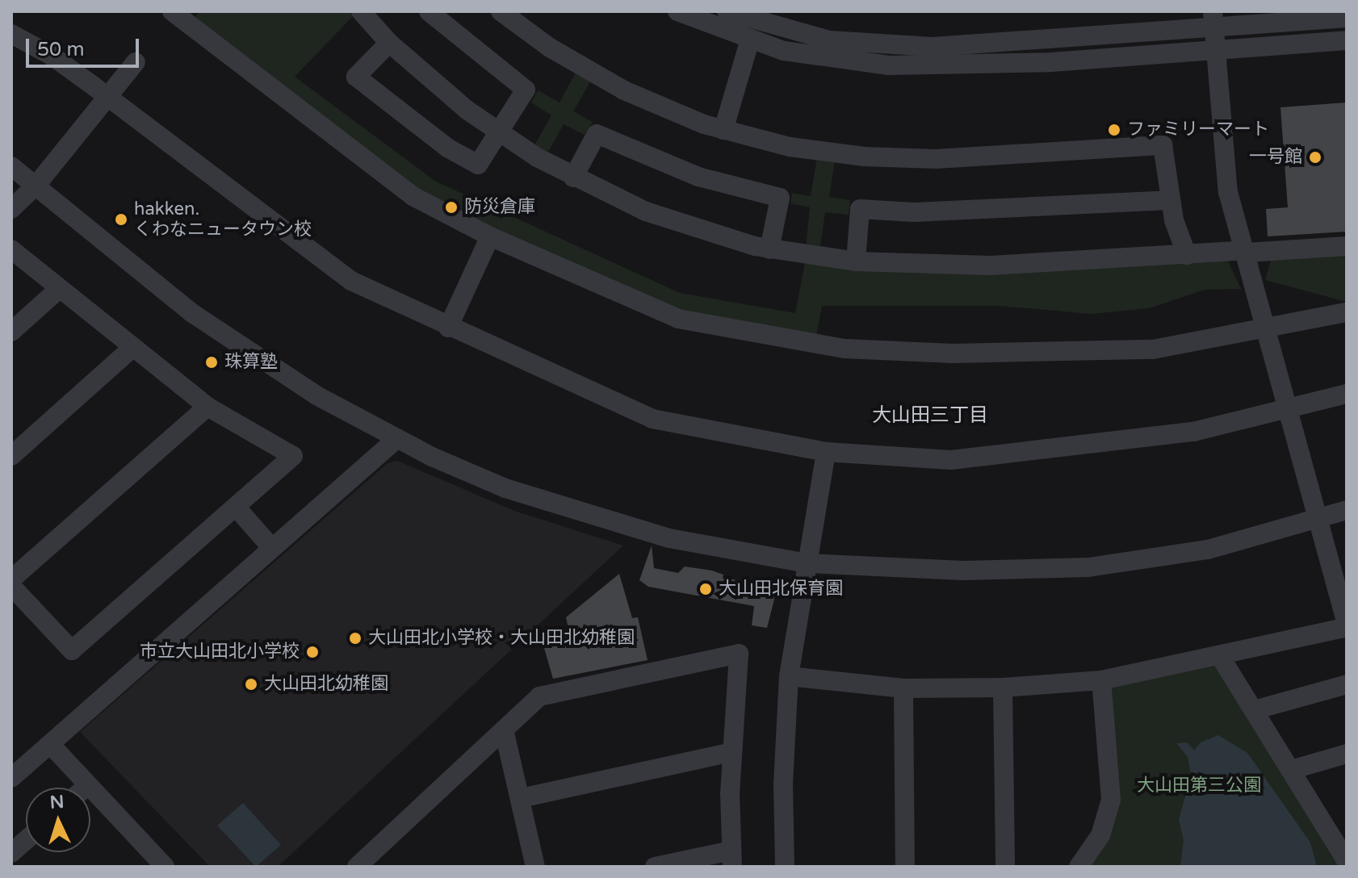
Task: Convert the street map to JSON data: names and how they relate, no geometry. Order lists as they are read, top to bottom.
{
  "districts": ["大山田三丁目"],
  "parks": ["大山田第三公園"],
  "places": [
    "ファミリーマート",
    "一号館",
    "防災倉庫",
    "hakken. くわなニュータウン校",
    "珠算塾",
    "大山田北保育園",
    "大山田北小学校・大山田北幼稚園",
    "市立大山田北小学校",
    "大山田北幼稚園"
  ],
  "scale_bar": "50 m",
  "north": "top"
}
